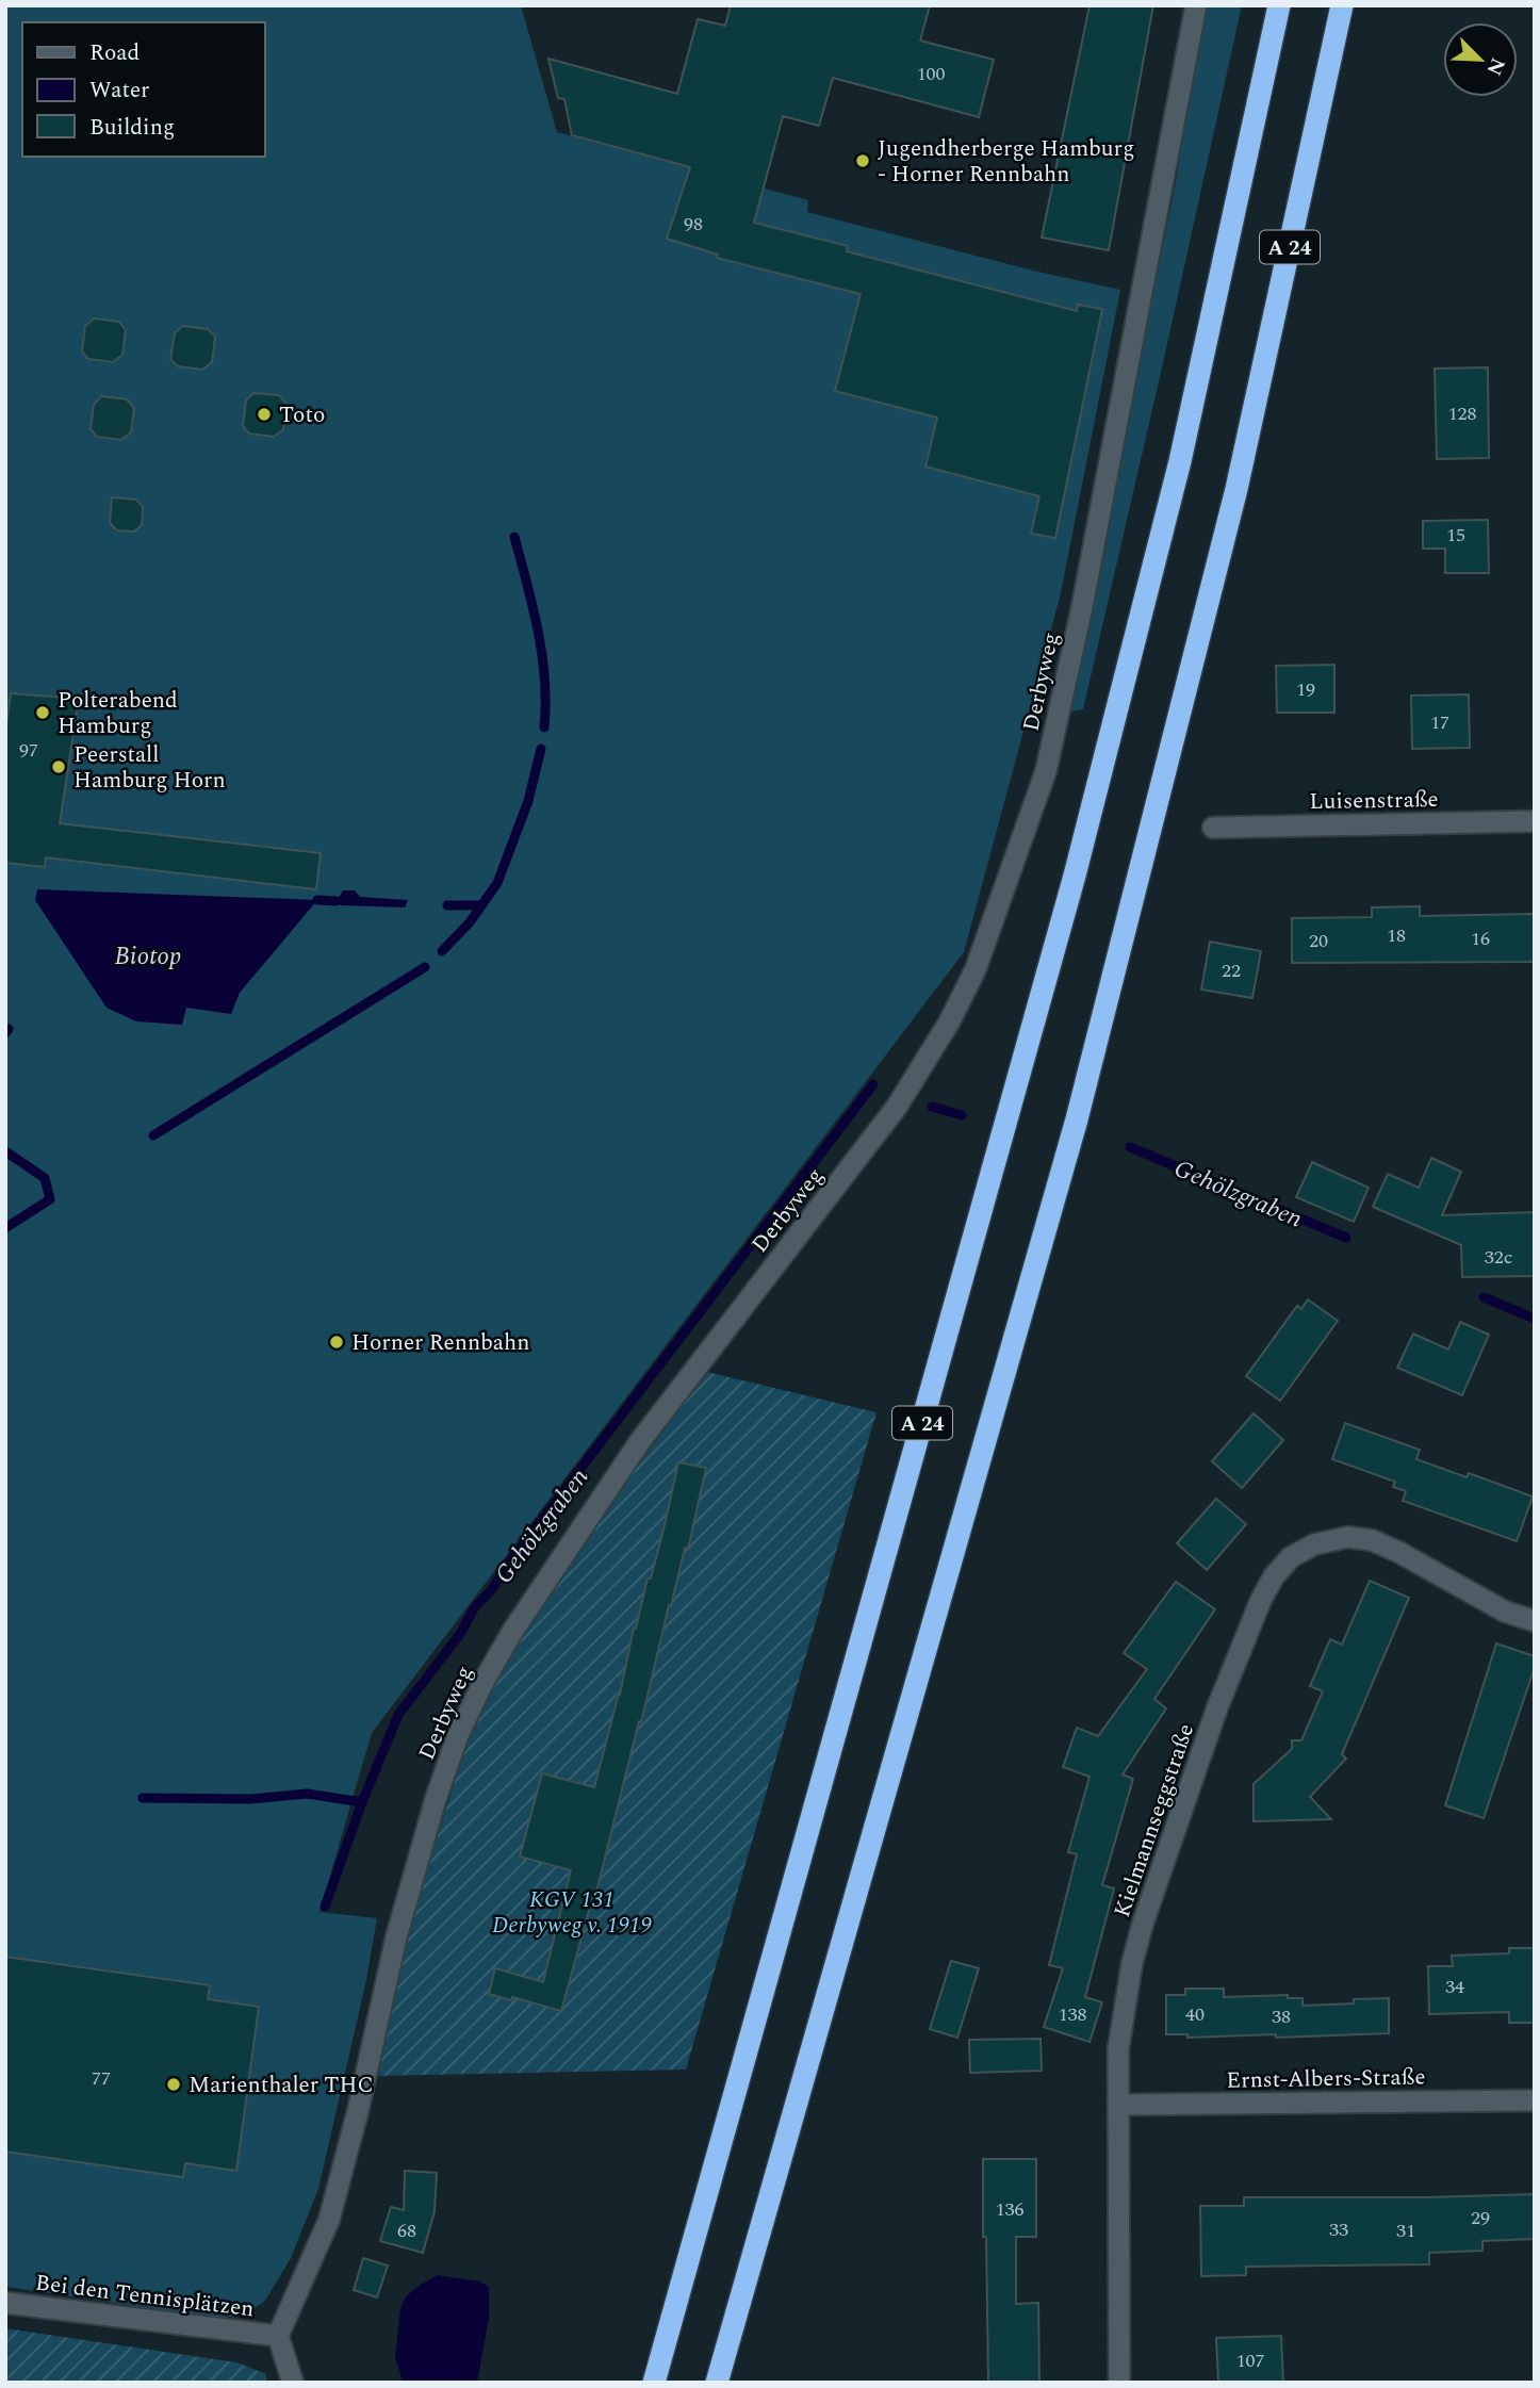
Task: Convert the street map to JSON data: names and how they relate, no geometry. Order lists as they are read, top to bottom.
{
  "streets": {
    "highway": ["A 24"],
    "street": [
      "Derbyweg",
      "Luisenstraße",
      "Kielmannseggstraße",
      "Ernst-Albers-Straße",
      "Bei den Tennisplätzen"
    ]
  },
  "crossings": [
    ["Derbyweg", "Bei den Tennisplätzen"],
    ["Kielmannseggstraße", "Ernst-Albers-Straße"]
  ],
  "water": ["Biotop", "Gehölzgraben"],
  "parks": ["KGV 131 Derbyweg v. 1919"],
  "places": [
    "Jugendherberge Hamburg - Horner Rennbahn",
    "Toto",
    "Polterabend Hamburg",
    "Peerstall Hamburg Horn",
    "Horner Rennbahn",
    "Marienthaler THC"
  ],
  "house_numbers": [
    "100",
    "98",
    "128",
    "15",
    "19",
    "17",
    "97",
    "18",
    "16",
    "20",
    "22",
    "32c",
    "34",
    "138",
    "40",
    "38",
    "77",
    "136",
    "29",
    "33",
    "68",
    "31",
    "107"
  ],
  "legend": ["Road", "Water", "Building"],
  "north": "bottom right"
}
